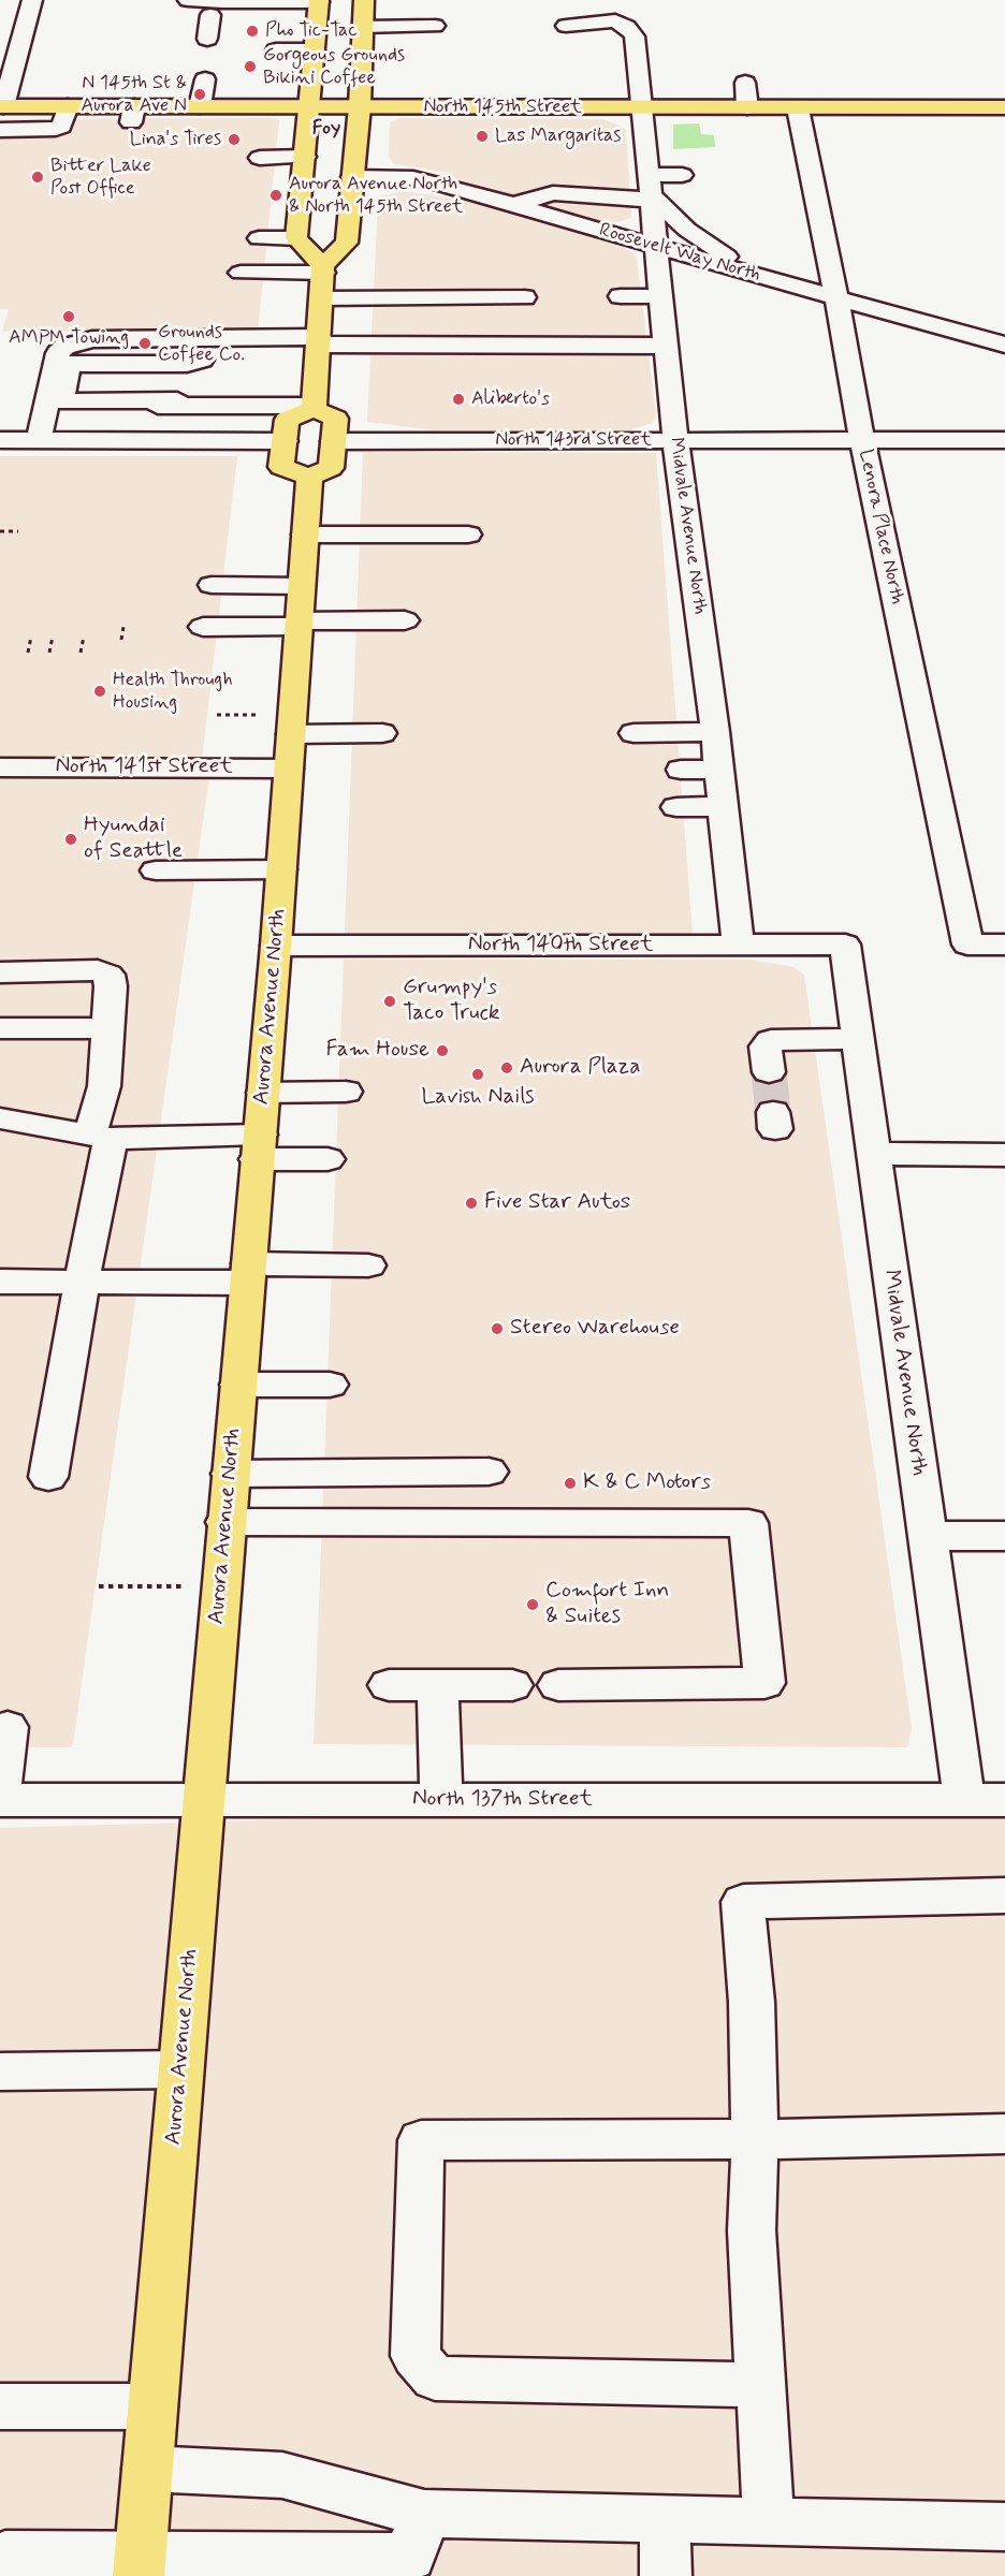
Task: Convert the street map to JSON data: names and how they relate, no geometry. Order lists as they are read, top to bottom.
{
  "streets": {
    "main road": ["North 145th Street", "Aurora Avenue North"],
    "street": [
      "Roosevelt Way North",
      "North 143rd Street",
      "Midvale Avenue North",
      "Lenora Place North",
      "North 141st Street",
      "North 140th Street",
      "North 137th Street"
    ]
  },
  "crossings": [
    ["North 145th Street", "Midvale Avenue North"],
    ["North 145th Street", "Lenora Place North"],
    ["Roosevelt Way North", "Midvale Avenue North"],
    ["Roosevelt Way North", "Lenora Place North"],
    ["North 143rd Street", "Midvale Avenue North"],
    ["North 143rd Street", "Lenora Place North"],
    ["North 143rd Street", "Aurora Avenue North"],
    ["Midvale Avenue North", "North 140th Street"],
    ["Midvale Avenue North", "North 137th Street"],
    ["North 141st Street", "Aurora Avenue North"],
    ["North 140th Street", "Aurora Avenue North"],
    ["Aurora Avenue North", "North 137th Street"]
  ],
  "districts": ["Foy"],
  "places": [
    "Pho Tic-Tac",
    "Gorgeous Grounds Bikini Coffee",
    "N 145th St & Aurora Ave N",
    "Las Margaritas",
    "Lina's Tires",
    "Bitter Lake Post Office",
    "Aurora Avenue North & North 145th Street",
    "AMPM Towing",
    "Grounds Coffee Co.",
    "Aliberto's",
    "Health Through Housing",
    "Hyundai of Seattle",
    "Grumpy's Taco Truck",
    "Fam House",
    "Aurora Plaza",
    "Lavish Nails",
    "Five Star Autos",
    "Stereo Warehouse",
    "K & C Motors",
    "Comfort Inn & Suites"
  ]
}
